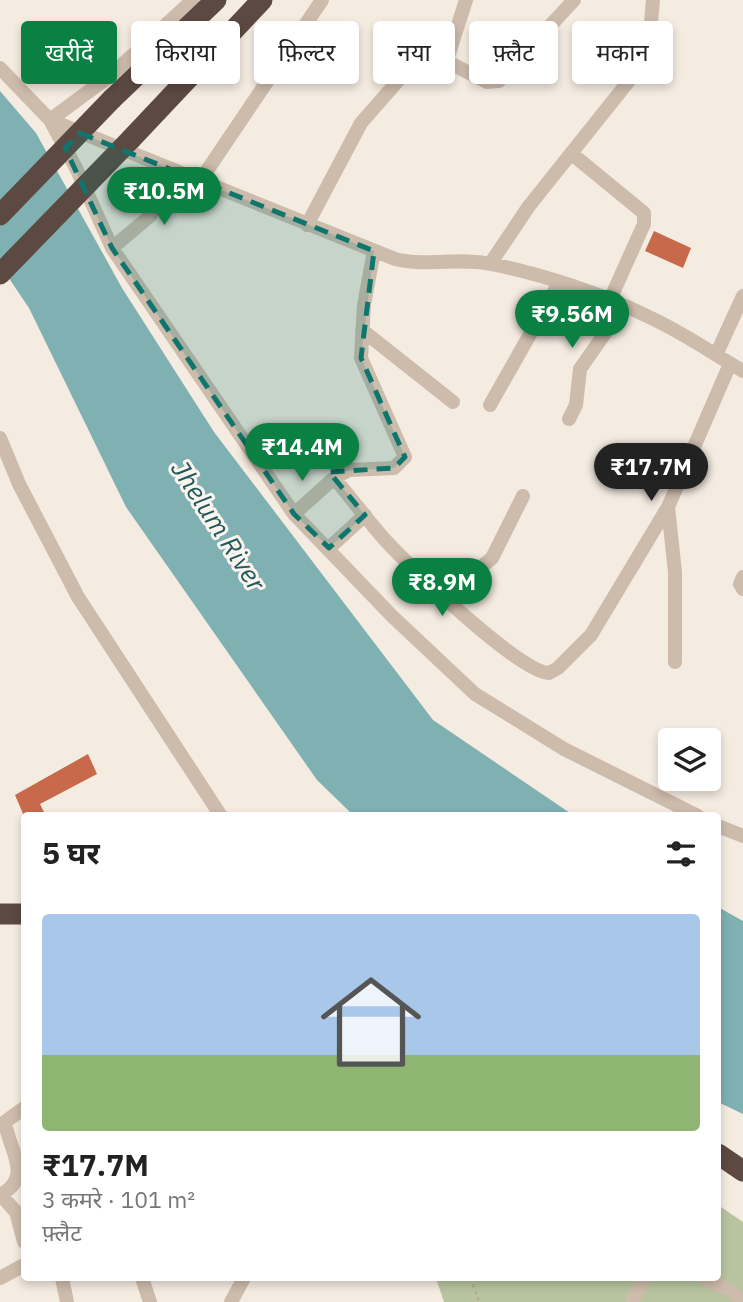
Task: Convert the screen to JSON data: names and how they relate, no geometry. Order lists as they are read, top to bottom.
{
  "water": ["Jhelum River"],
  "page": {
    "chip": [
      "खरीदें",
      "किराया",
      "फ़िल्टर",
      "नया",
      "फ़्लैट",
      "मकान"
    ],
    "price": [
      "₹10.5M",
      "₹9.56M",
      "₹14.4M",
      "₹17.7M",
      "₹8.9M"
    ],
    "heading": "5 घर",
    "list": [
      {
        "name": "₹17.7M",
        "note": "3 कमरे · 101 m² · फ़्लैट"
      }
    ]
  }
}
